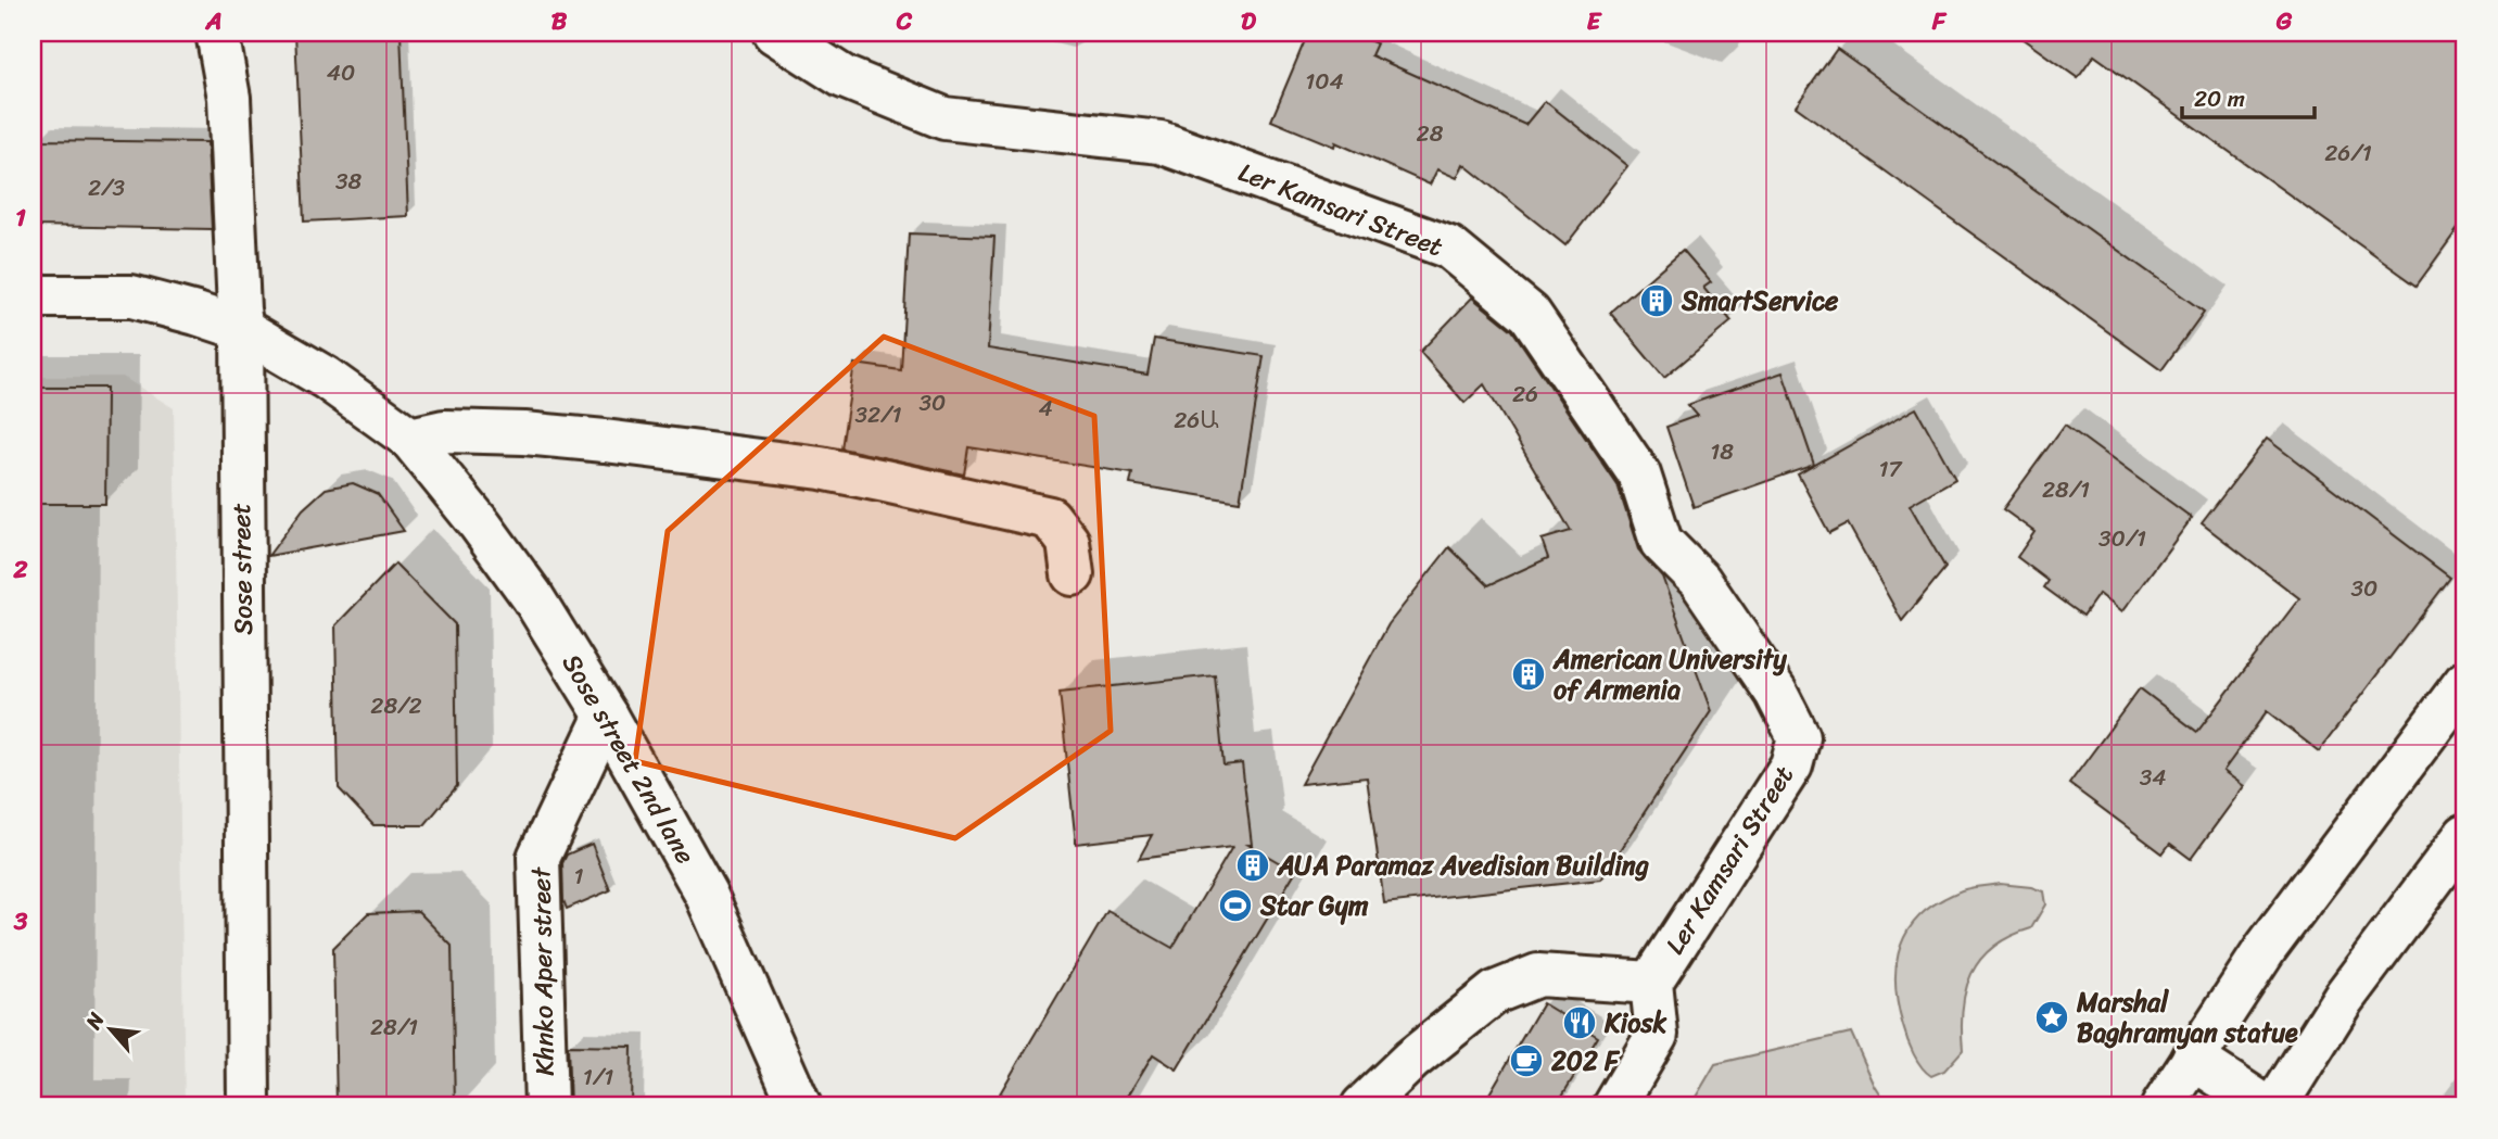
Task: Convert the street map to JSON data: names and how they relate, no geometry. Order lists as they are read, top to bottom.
{
  "streets": {
    "street": [
      "Ler Kamsari Street",
      "Sose street",
      "Sose street 2nd lane",
      "Khnko Aper street"
    ]
  },
  "crossings": [
    ["Sose street", "Sose street 2nd lane"],
    ["Sose street 2nd lane", "Khnko Aper street"]
  ],
  "places": {
    "building": ["SmartService", "American University of Armenia", "AUA Paramaz Avedisian Building"],
    "sports": ["Star Gym"],
    "place": ["Marshal Baghramyan statue"],
    "restaurant": ["Kiosk"],
    "cafe": ["202 F"]
  },
  "house_numbers": [
    "40",
    "104",
    "28",
    "26/1",
    "38",
    "2/3",
    "26",
    "30",
    "4",
    "32/1",
    "26Ա",
    "18",
    "17",
    "28/1",
    "30/1",
    "30",
    "28/2",
    "34",
    "1",
    "28/1",
    "1/1"
  ],
  "scale_bar": "20 m",
  "north": "top left",
  "grid": {
    "columns": [
      "A",
      "B",
      "C",
      "D",
      "E",
      "F",
      "G"
    ],
    "rows": ["1", "2", "3"]
  }
}
